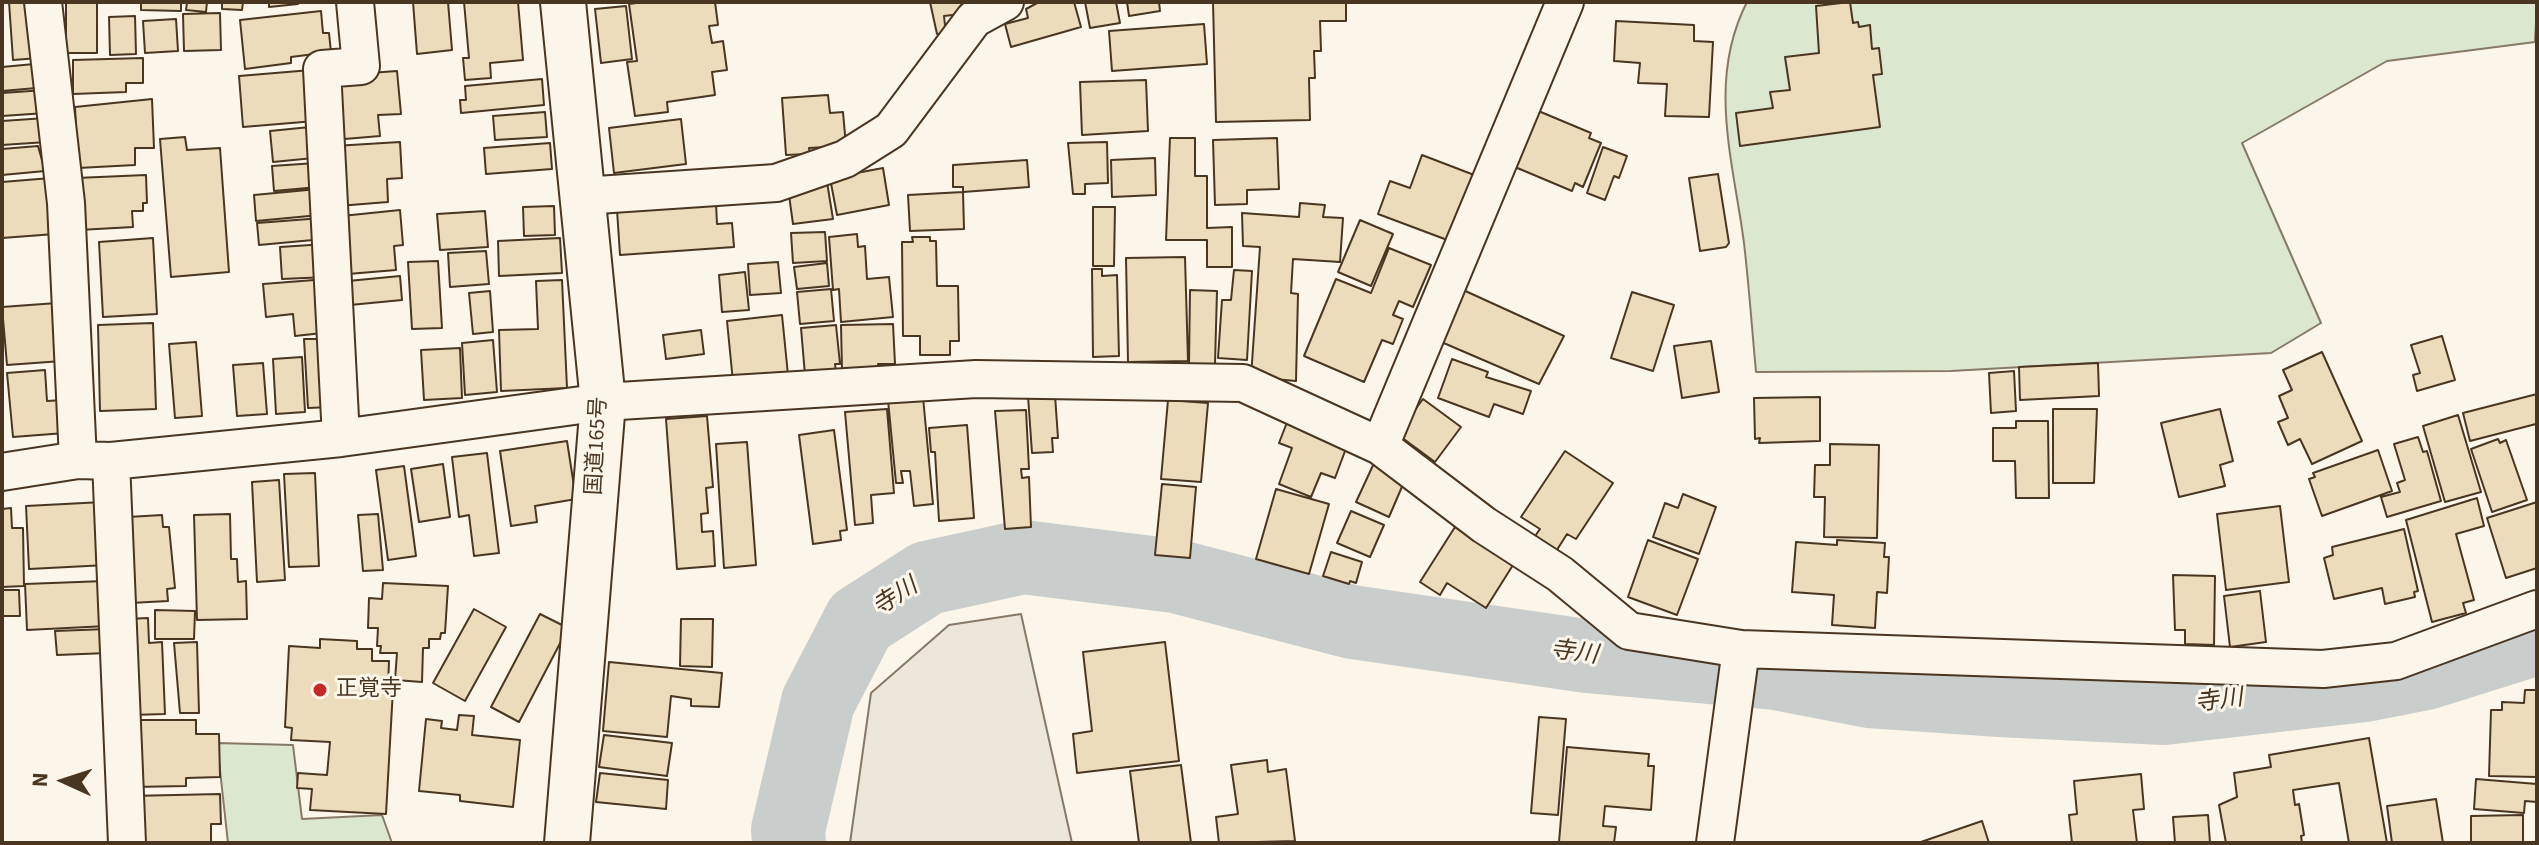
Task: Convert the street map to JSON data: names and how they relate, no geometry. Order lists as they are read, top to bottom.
{
  "streets": {
    "highway": ["国道165号"]
  },
  "water": ["寺川"],
  "places": ["正覚寺"],
  "north": "left"
}
